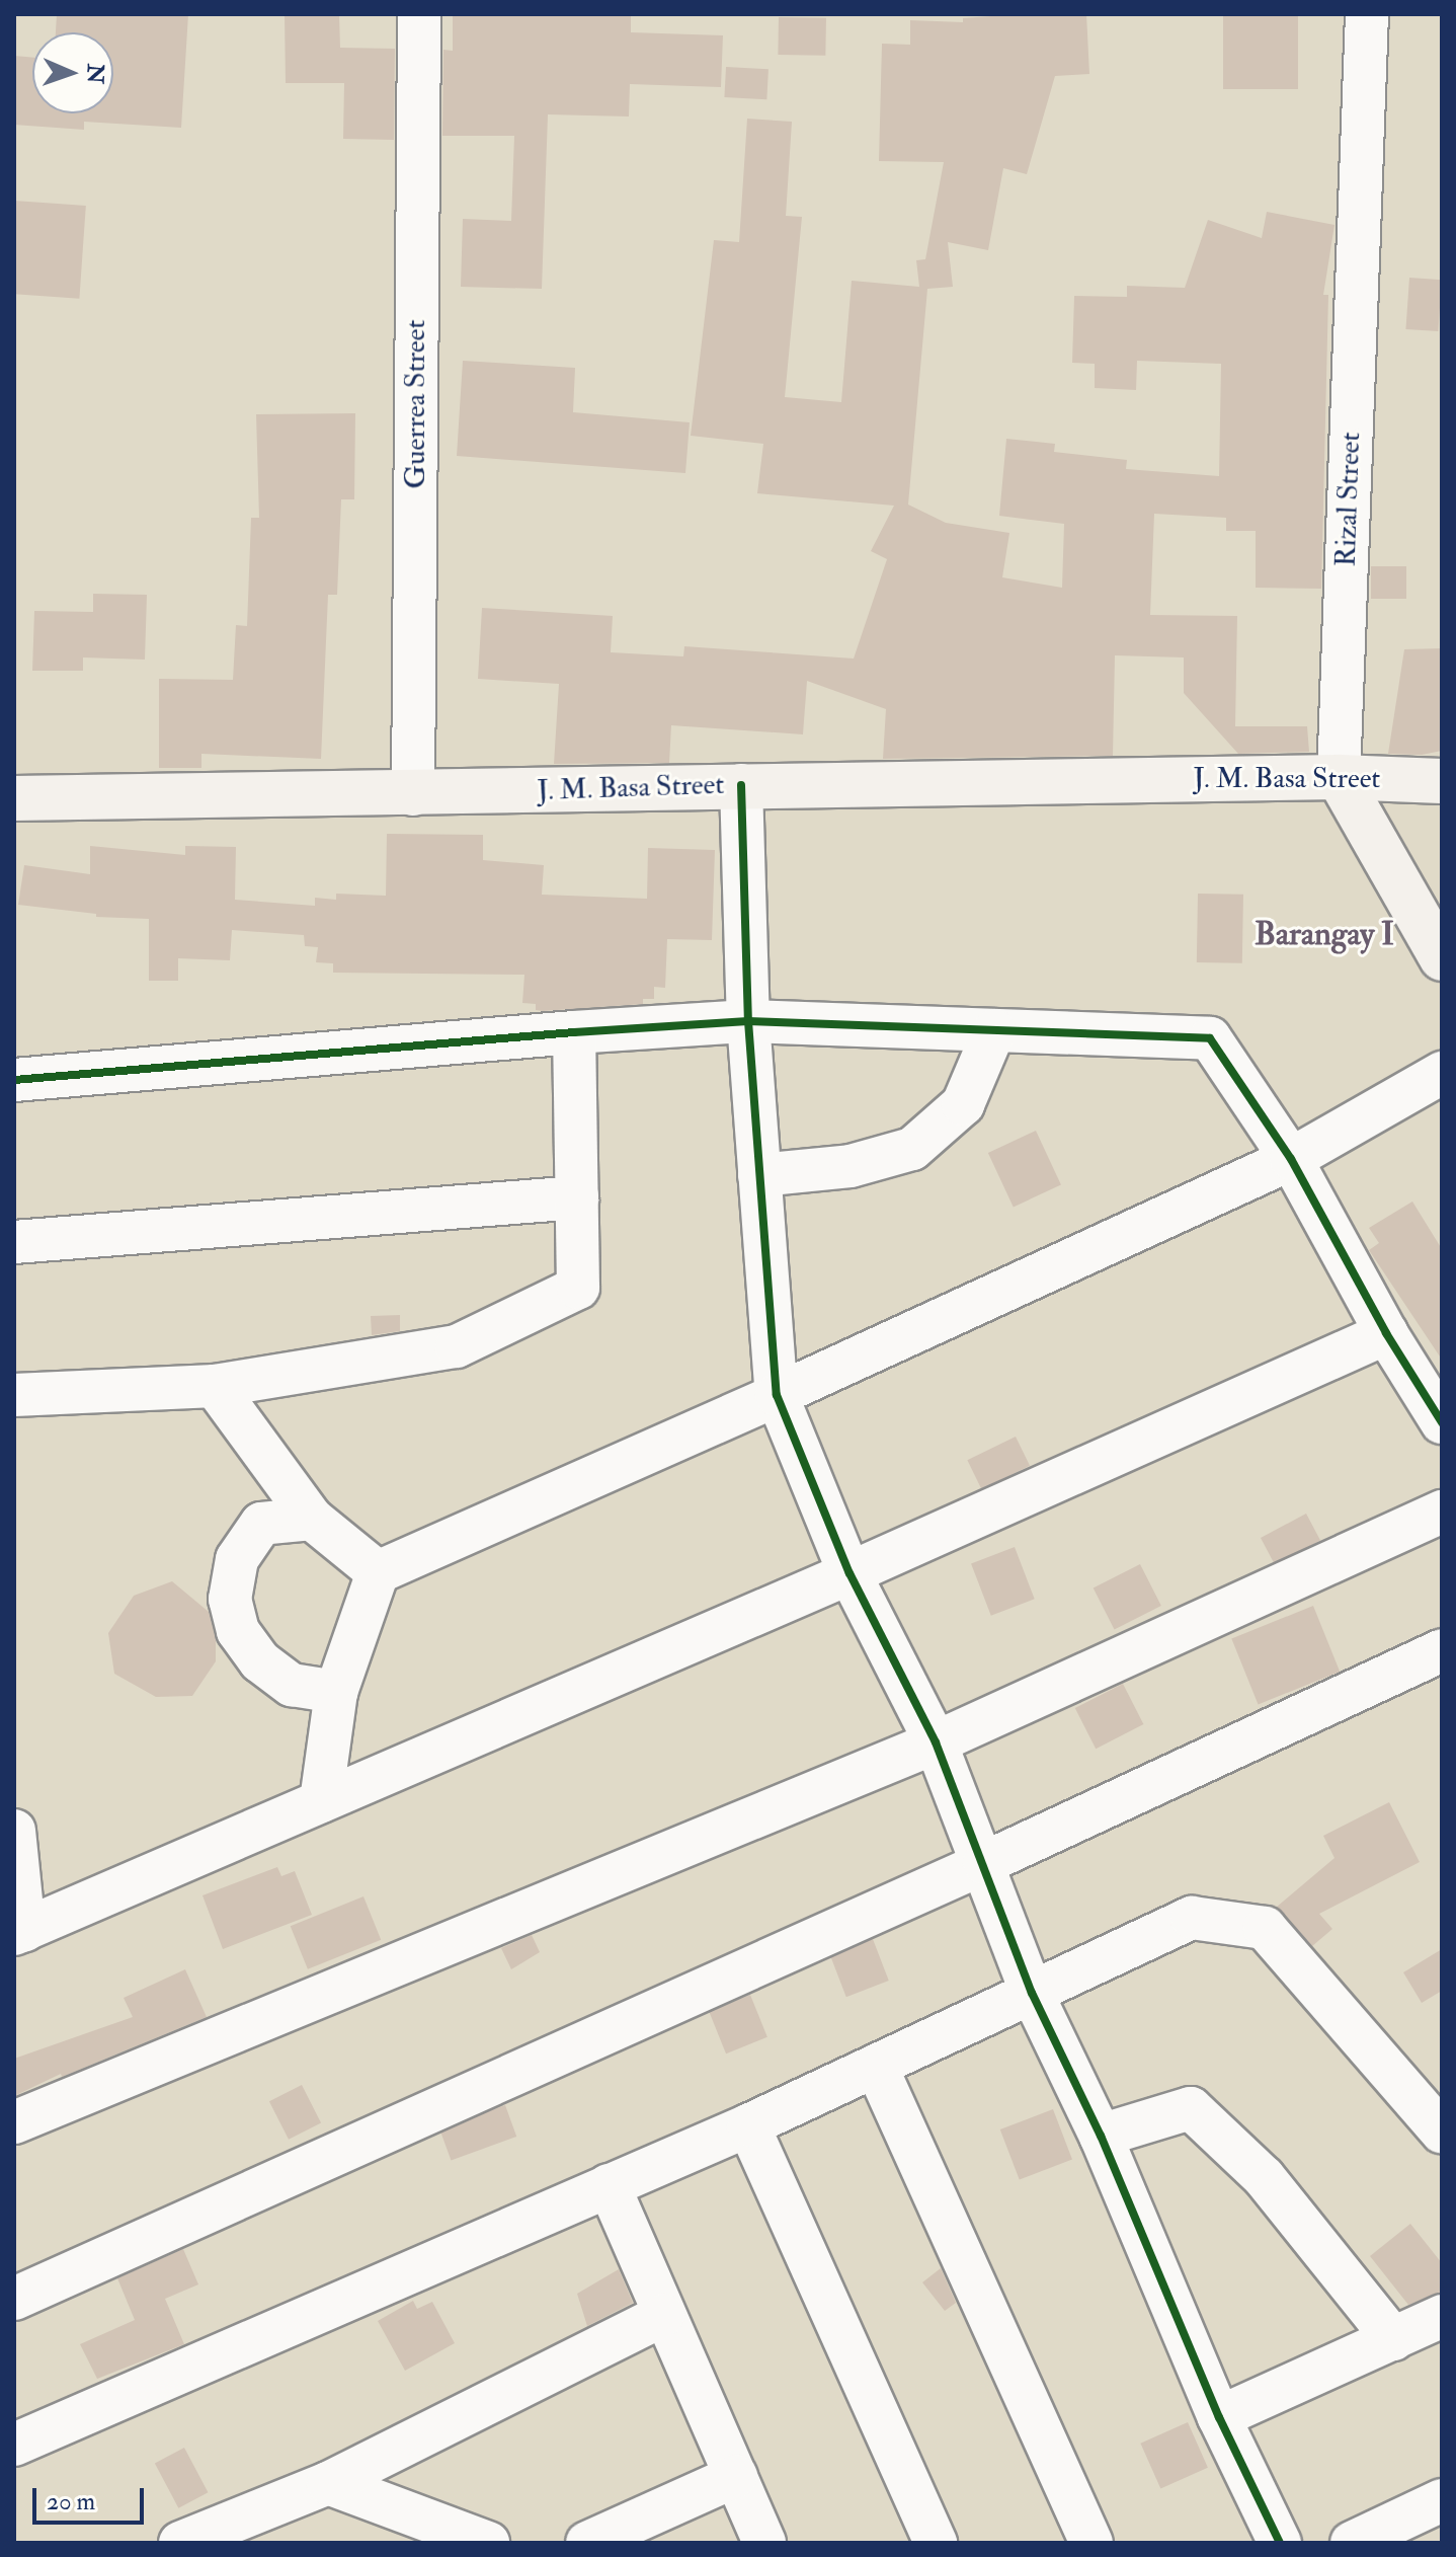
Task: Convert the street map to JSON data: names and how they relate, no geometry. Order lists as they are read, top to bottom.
{
  "streets": {
    "street": ["Guerrea Street", "Rizal Street", "J. M. Basa Street"]
  },
  "crossings": [
    ["Guerrea Street", "J. M. Basa Street"],
    ["Rizal Street", "J. M. Basa Street"]
  ],
  "districts": ["Barangay I"],
  "scale_bar": "20 m",
  "north": "right"
}
